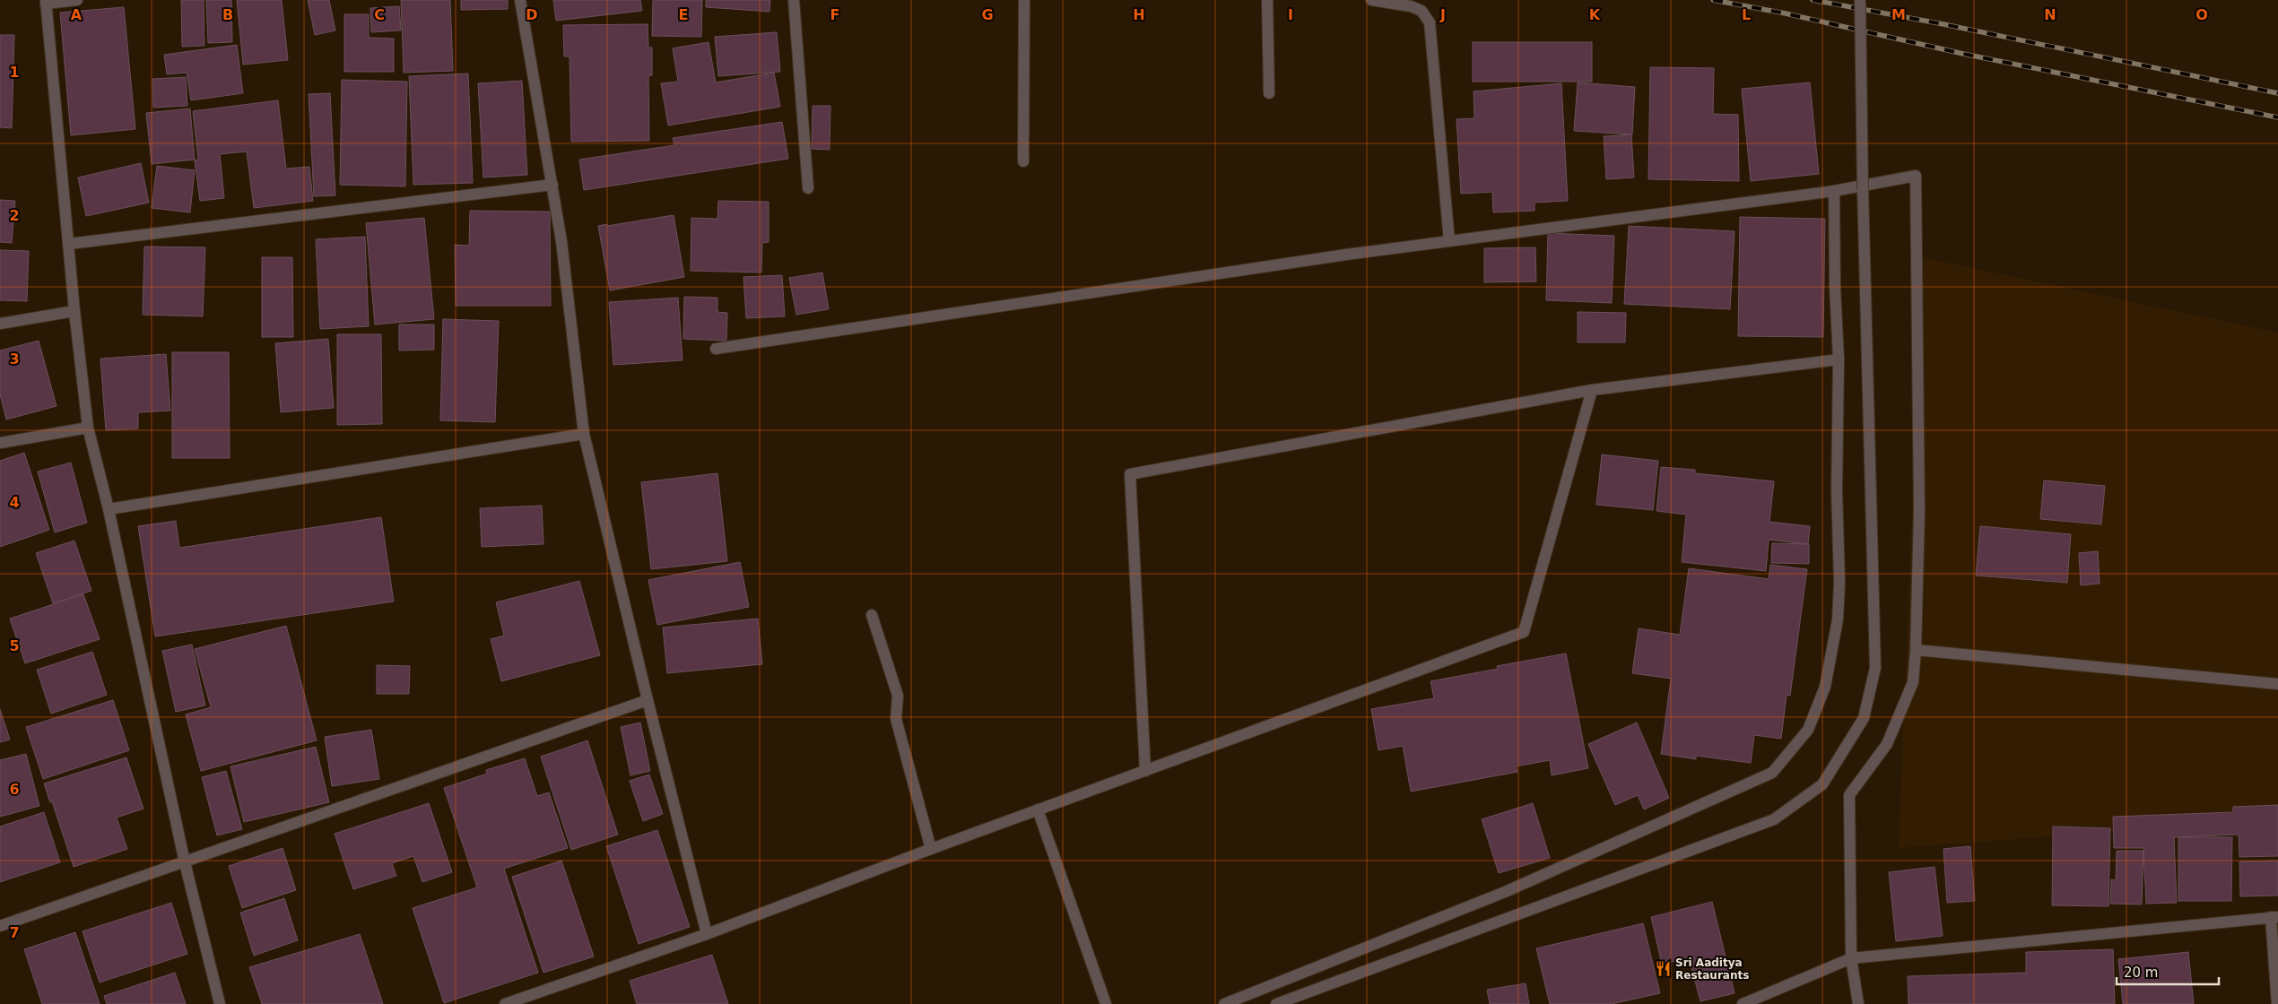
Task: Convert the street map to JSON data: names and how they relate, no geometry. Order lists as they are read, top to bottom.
{
  "places": {
    "restaurant": ["Sri Aaditya Restaurants"]
  },
  "scale_bar": "20 m",
  "grid": {
    "columns": [
      "A",
      "B",
      "C",
      "D",
      "E",
      "F",
      "G",
      "H",
      "I",
      "J",
      "K",
      "L",
      "M",
      "N",
      "O"
    ],
    "rows": [
      "1",
      "2",
      "3",
      "4",
      "5",
      "6",
      "7"
    ]
  }
}
